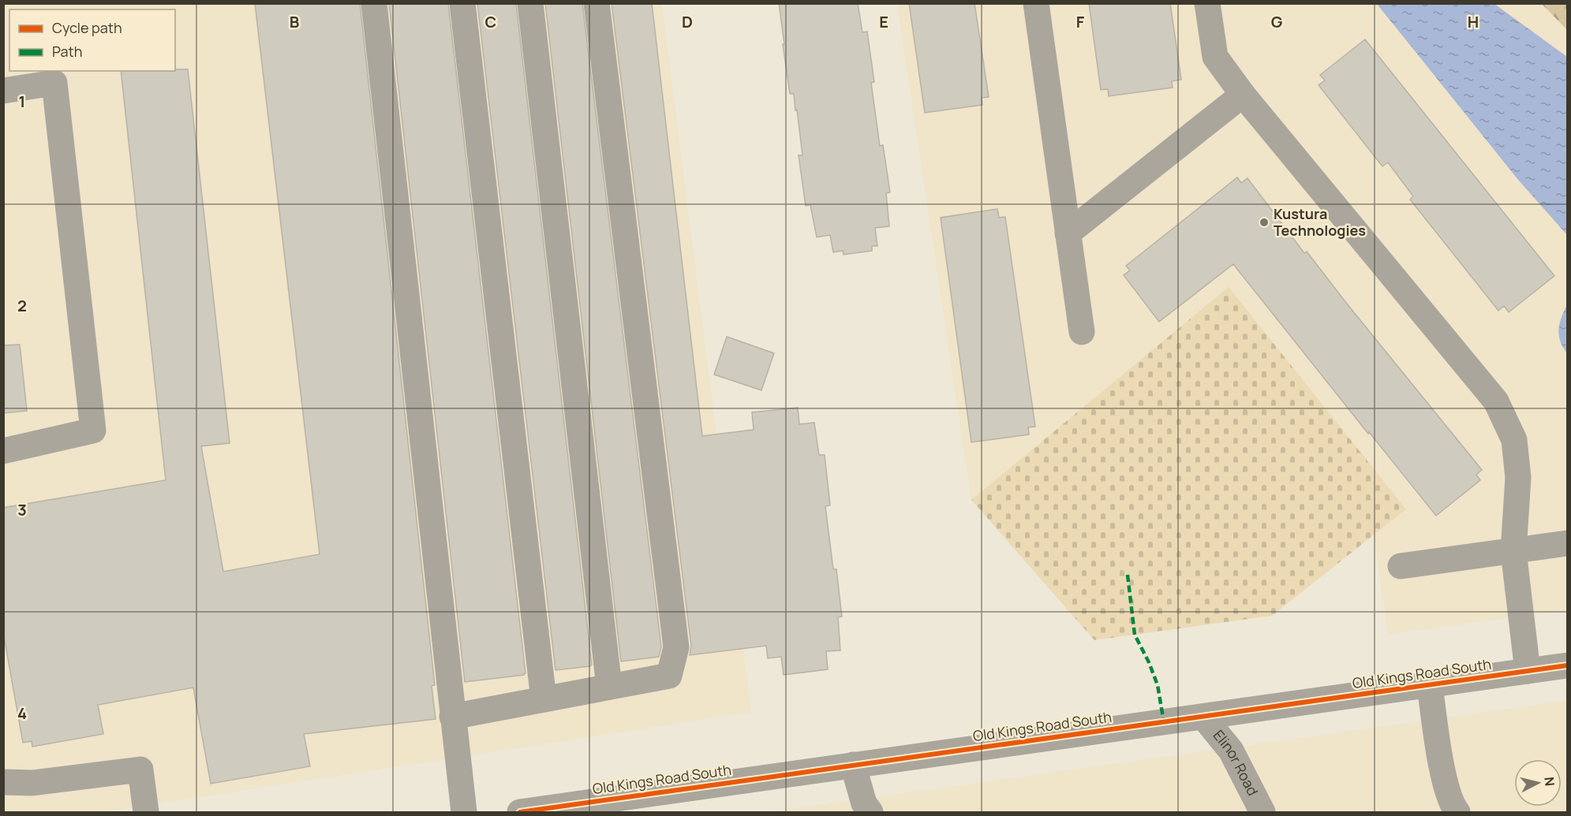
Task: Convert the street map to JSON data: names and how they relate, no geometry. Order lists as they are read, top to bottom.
{
  "streets": {
    "street": ["Old Kings Road South", "Elinor Road"]
  },
  "crossings": [
    ["Old Kings Road South", "Elinor Road"]
  ],
  "places": ["Kustura Technologies"],
  "legend": ["Cycle path", "Path"],
  "north": "right",
  "grid": {
    "columns": [
      "B",
      "C",
      "D",
      "E",
      "F",
      "G",
      "H"
    ],
    "rows": [
      "1",
      "2",
      "3",
      "4"
    ]
  }
}
